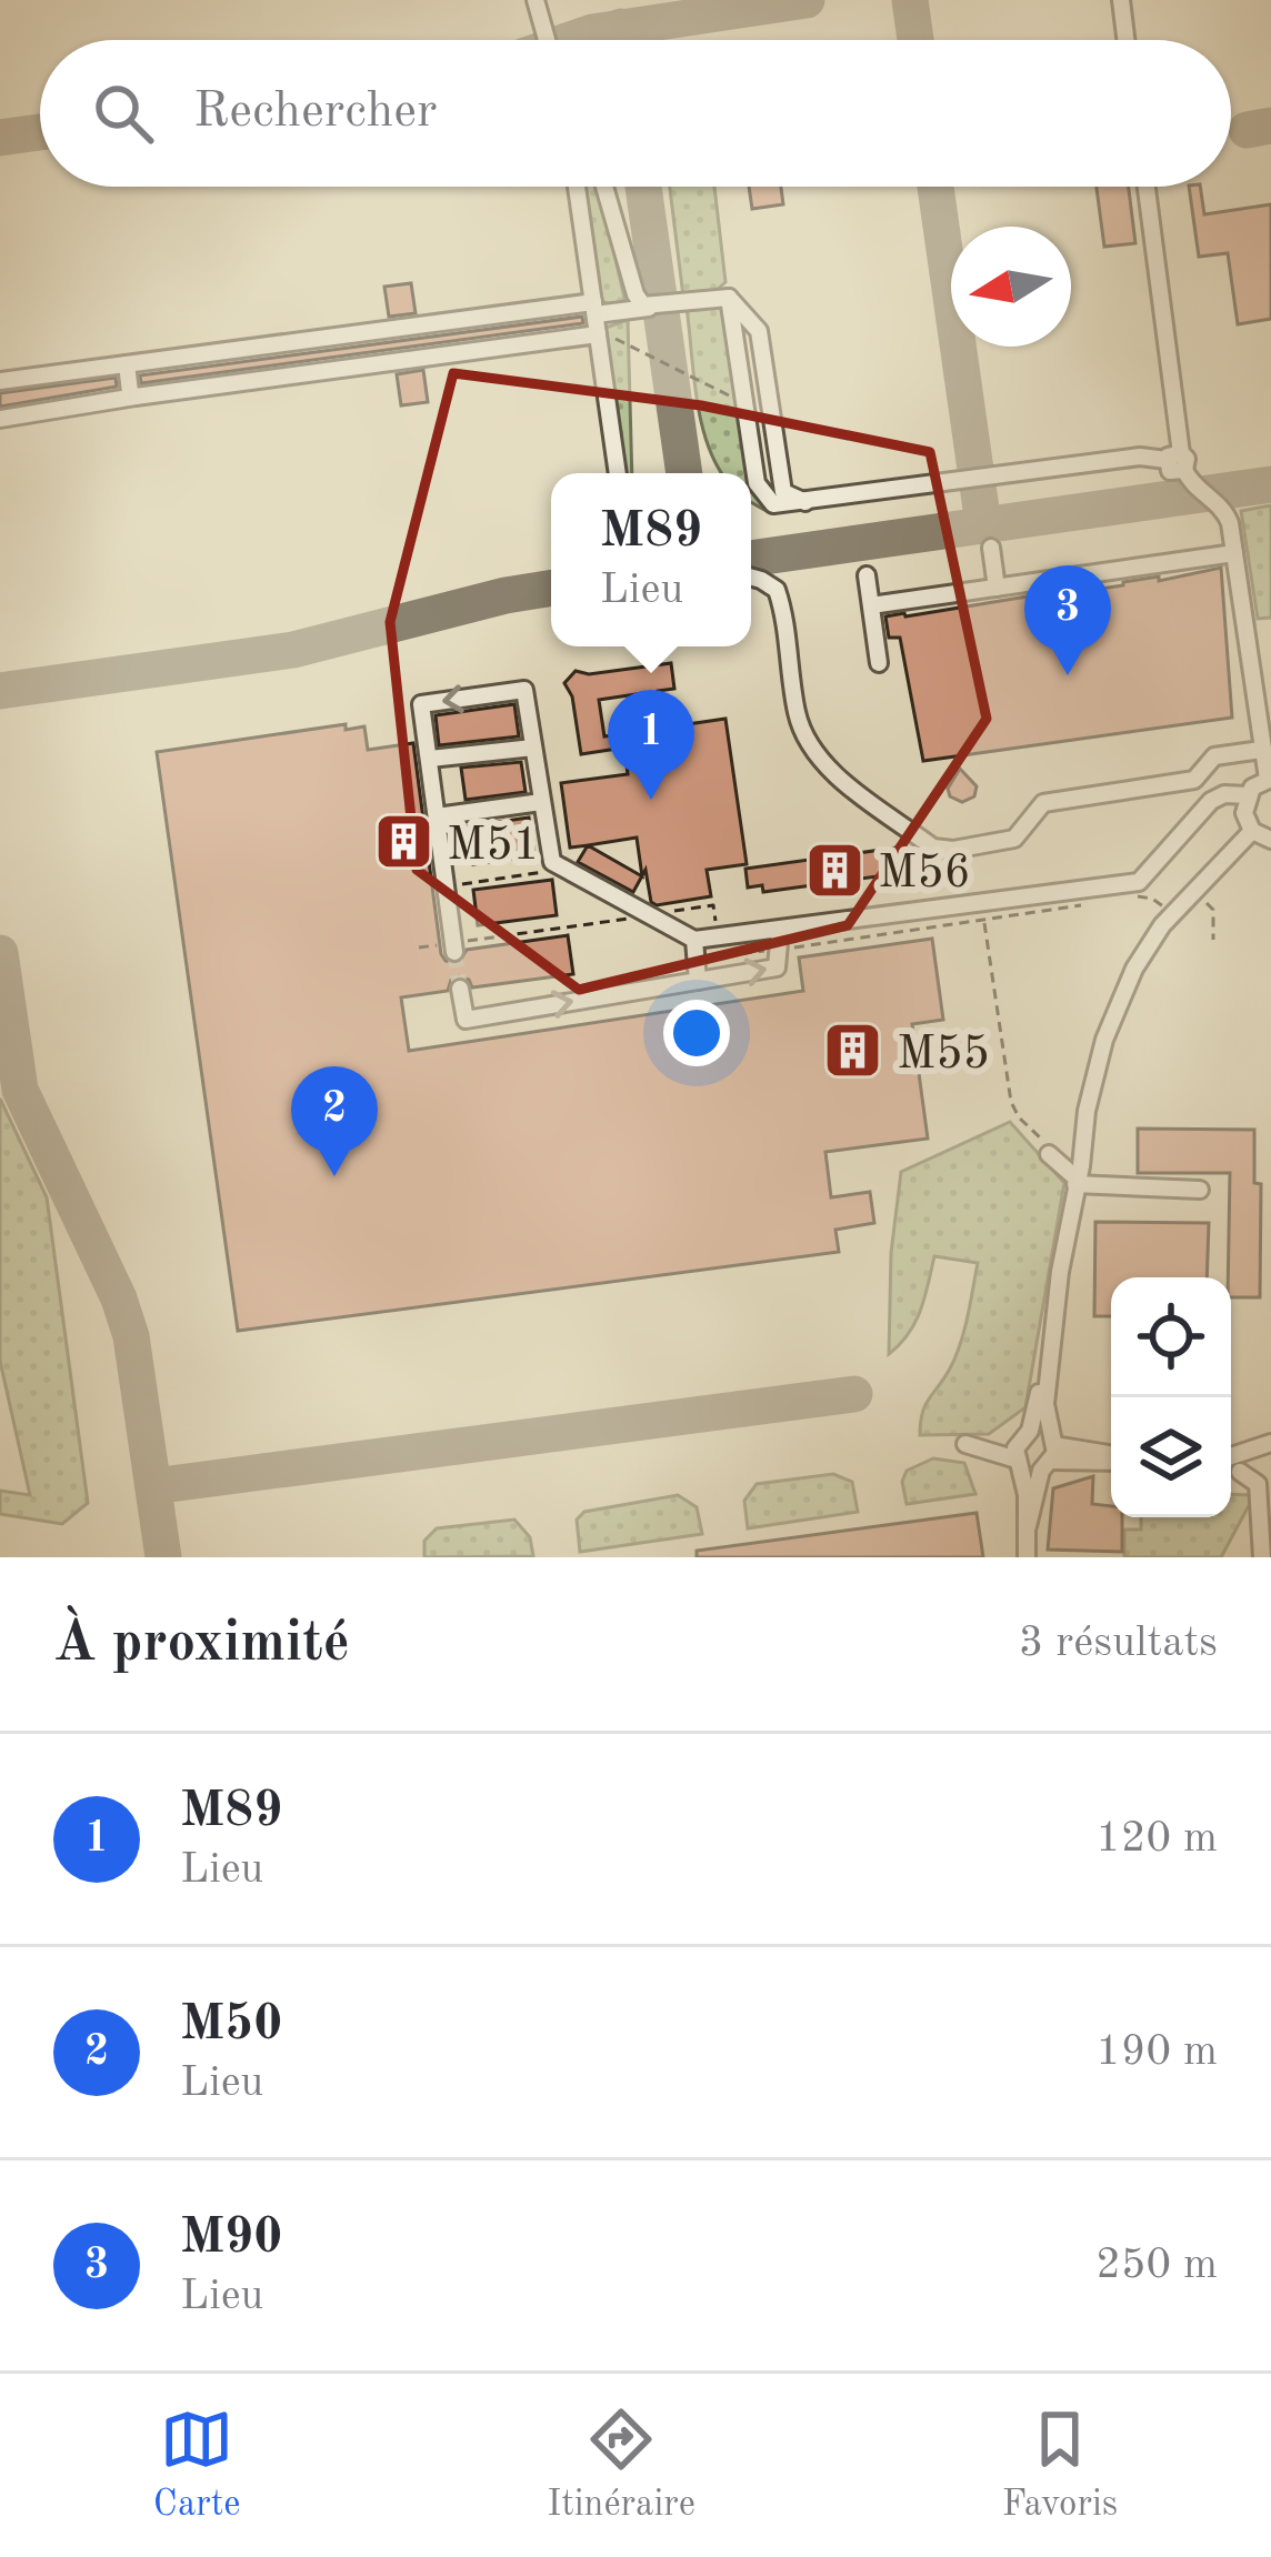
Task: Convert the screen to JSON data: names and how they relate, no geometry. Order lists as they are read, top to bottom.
{
  "places": {
    "building": ["M51", "M56", "M55"]
  },
  "north": "left",
  "page": {
    "search": "Rechercher",
    "popup": ["M89", "Lieu"],
    "pins": ["3", "1", "2"],
    "heading": ["À proximité", "3 résultats"],
    "list": [
      {
        "mark": "1",
        "name": "M89",
        "note": "Lieu",
        "value": "120 m"
      },
      {
        "mark": "2",
        "name": "M50",
        "note": "Lieu",
        "value": "190 m"
      },
      {
        "mark": "3",
        "name": "M90",
        "note": "Lieu",
        "value": "250 m"
      }
    ],
    "nav": ["Carte", "Itinéraire", "Favoris"]
  }
}
